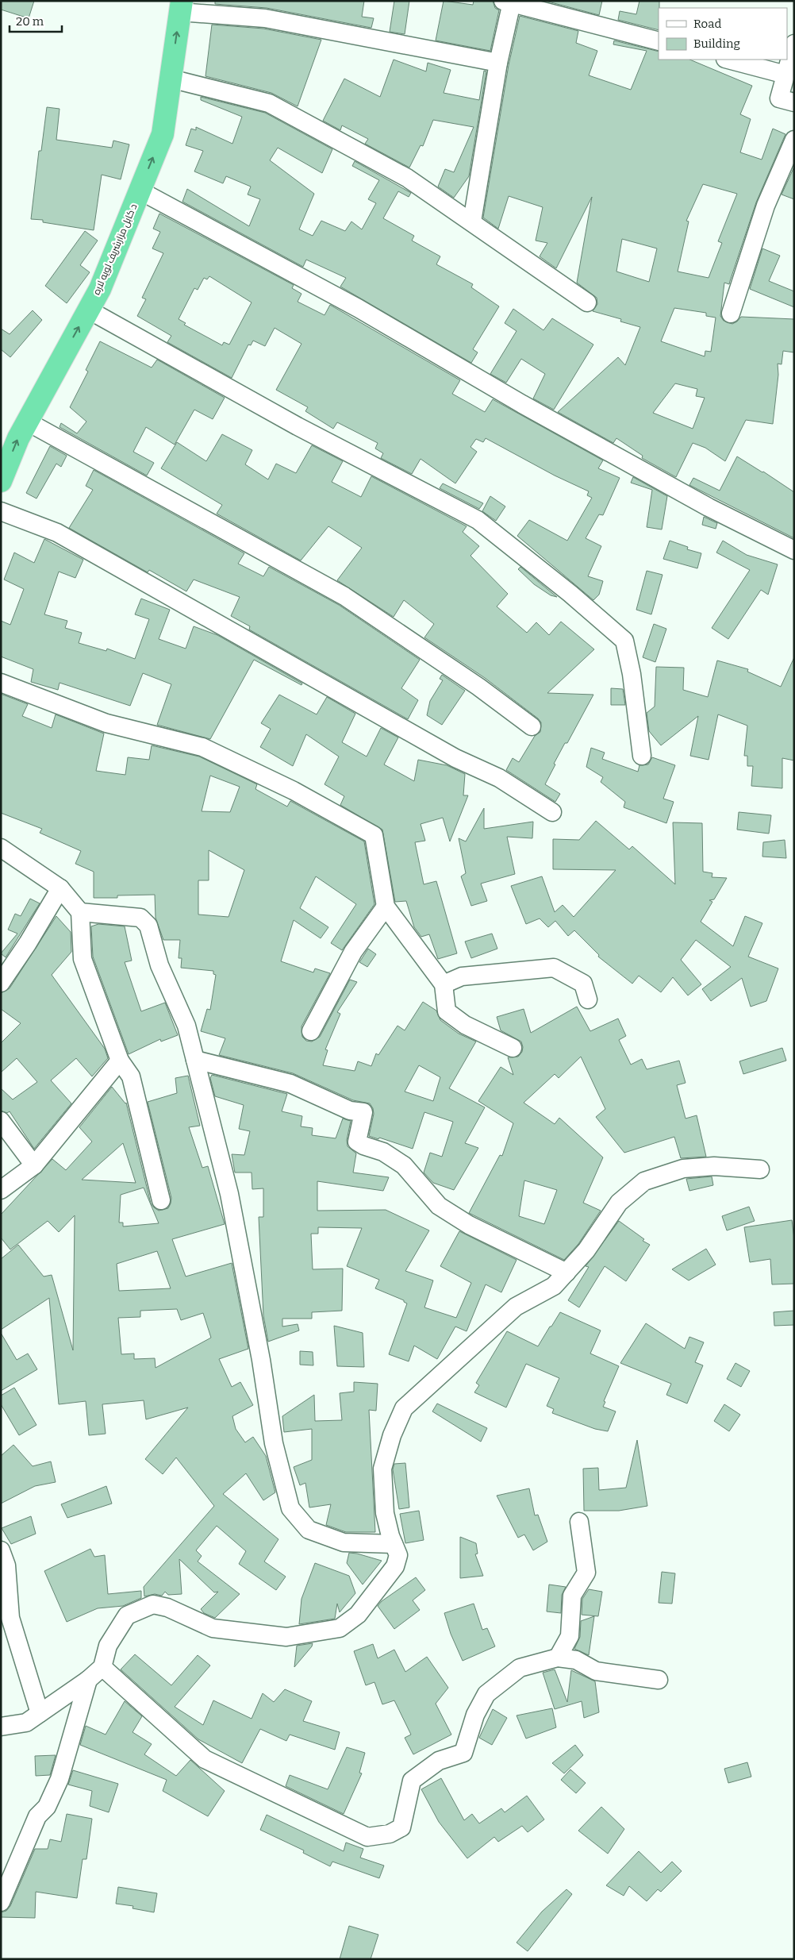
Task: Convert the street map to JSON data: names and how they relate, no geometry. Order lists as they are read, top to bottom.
{
  "streets": {
    "highway": ["د کابل مزارشریف لویه لاره"]
  },
  "one_way": ["د کابل مزارشریف لویه لاره"],
  "legend": ["Road", "Building"],
  "scale_bar": "20 m"
}
